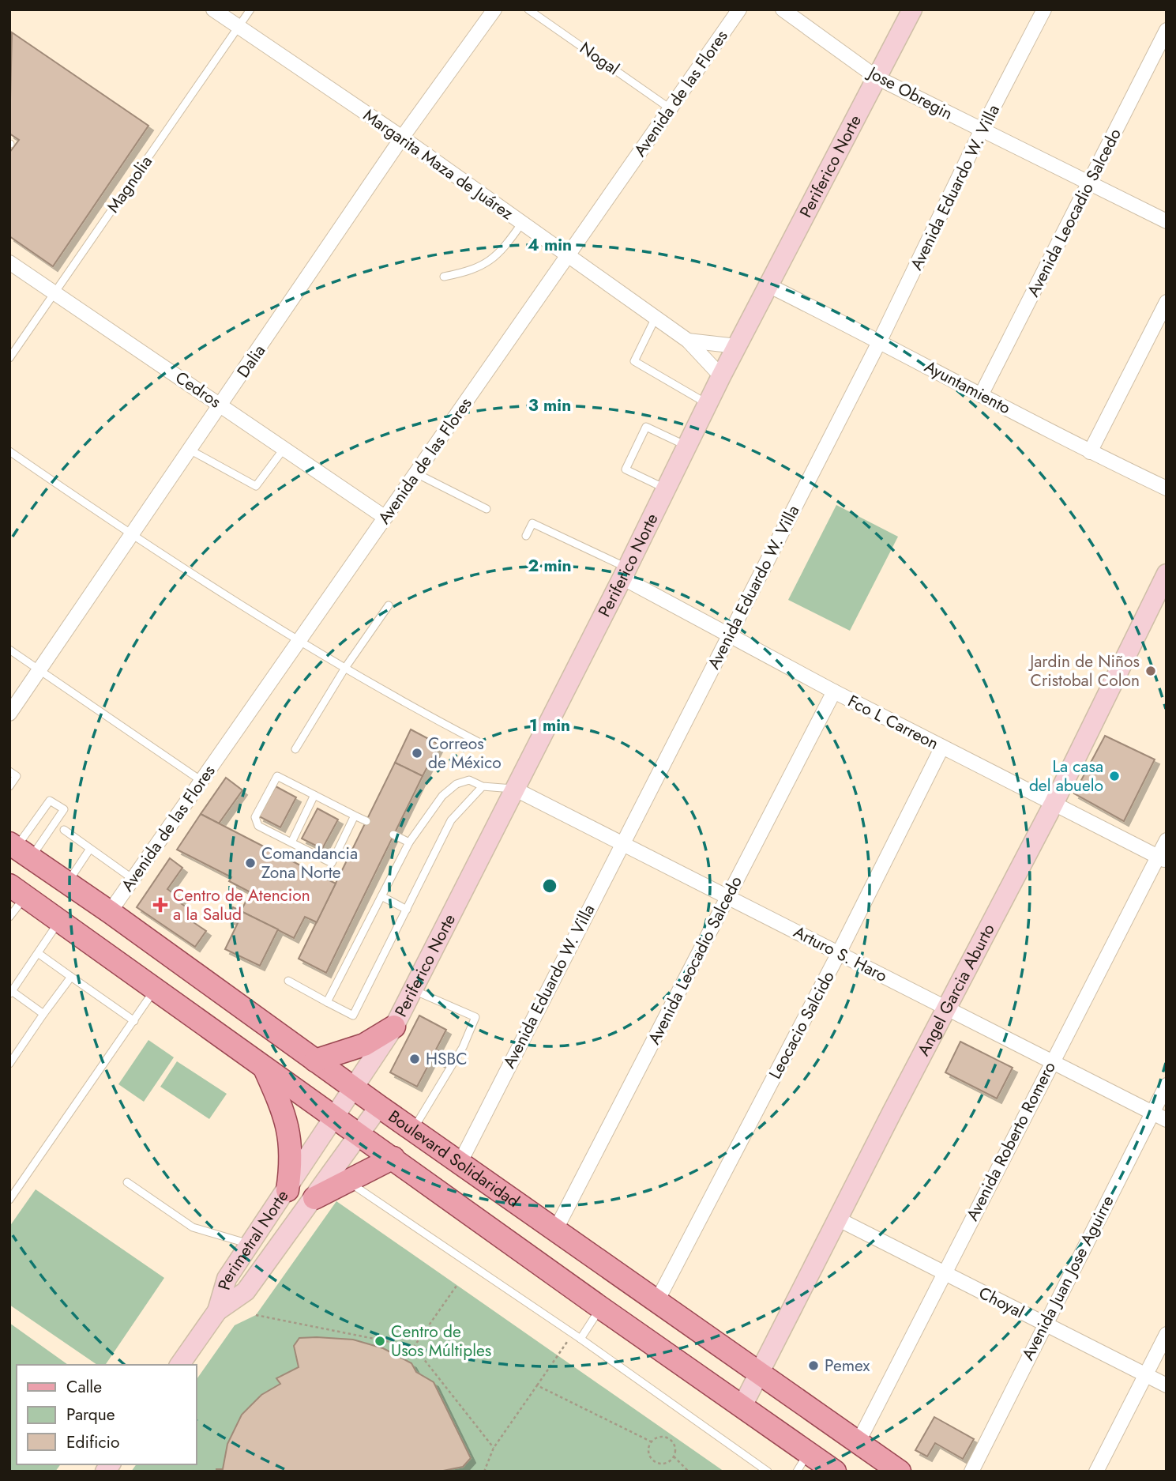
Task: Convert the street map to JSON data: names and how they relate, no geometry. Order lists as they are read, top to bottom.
{
  "streets": {
    "main road": ["Boulevard Solidaridad"],
    "street": [
      "Avenida de las Flores",
      "Jose Obregin",
      "Margarita Maza de Juárez",
      "Periferico Norte",
      "Avenida Eduardo W. Villa",
      "Avenida Leocadio Salcedo",
      "Dalia",
      "Ayuntamiento",
      "Cedros",
      "Fco L Carreon",
      "Arturo S. Haro",
      "Angel Garcia Aburto",
      "Leocacio Salcido",
      "Avenida Roberto Romero",
      "Perimetral Norte",
      "Avenida Juan Jose Aguirre",
      "Choyal"
    ],
    "lane": ["Nogal", "Magnolia"]
  },
  "crossings": [
    ["Nogal", "Avenida de las Flores"],
    ["Avenida de las Flores", "Margarita Maza de Juárez"],
    ["Avenida de las Flores", "Cedros"],
    ["Avenida de las Flores", "Boulevard Solidaridad"],
    ["Jose Obregin", "Periferico Norte"],
    ["Jose Obregin", "Avenida Eduardo W. Villa"],
    ["Jose Obregin", "Avenida Leocadio Salcedo"],
    ["Margarita Maza de Juárez", "Periferico Norte"],
    ["Margarita Maza de Juárez", "Magnolia"],
    ["Margarita Maza de Juárez", "Dalia"],
    ["Periferico Norte", "Ayuntamiento"],
    ["Periferico Norte", "Fco L Carreon"],
    ["Periferico Norte", "Arturo S. Haro"],
    ["Periferico Norte", "Boulevard Solidaridad"],
    ["Periferico Norte", "Perimetral Norte"],
    ["Magnolia", "Cedros"],
    ["Avenida Eduardo W. Villa", "Ayuntamiento"],
    ["Avenida Eduardo W. Villa", "Fco L Carreon"],
    ["Avenida Eduardo W. Villa", "Arturo S. Haro"],
    ["Avenida Eduardo W. Villa", "Boulevard Solidaridad"],
    ["Avenida Leocadio Salcedo", "Ayuntamiento"],
    ["Avenida Leocadio Salcedo", "Fco L Carreon"],
    ["Avenida Leocadio Salcedo", "Arturo S. Haro"],
    ["Avenida Leocadio Salcedo", "Boulevard Solidaridad"],
    ["Dalia", "Cedros"],
    ["Fco L Carreon", "Angel Garcia Aburto"],
    ["Fco L Carreon", "Leocacio Salcido"],
    ["Fco L Carreon", "Avenida Roberto Romero"],
    ["Arturo S. Haro", "Angel Garcia Aburto"],
    ["Arturo S. Haro", "Leocacio Salcido"],
    ["Arturo S. Haro", "Avenida Roberto Romero"],
    ["Arturo S. Haro", "Avenida Juan Jose Aguirre"],
    ["Angel Garcia Aburto", "Boulevard Solidaridad"],
    ["Angel Garcia Aburto", "Choyal"],
    ["Leocacio Salcido", "Boulevard Solidaridad"],
    ["Avenida Roberto Romero", "Boulevard Solidaridad"],
    ["Avenida Roberto Romero", "Choyal"],
    ["Boulevard Solidaridad", "Perimetral Norte"],
    ["Avenida Juan Jose Aguirre", "Choyal"]
  ],
  "places": {
    "other": [
      "Jardin de Niños Cristobal Colon",
      "Correos de México",
      "La casa del abuelo",
      "Comandancia Zona Norte",
      "HSBC",
      "Centro de Usos Múltiples",
      "Pemex"
    ],
    "health": ["Centro de Atencion a la Salud"]
  },
  "legend": ["Calle", "Parque", "Edificio"],
  "rings": [
    "4 min",
    "3 min",
    "2 min",
    "1 min"
  ]
}
